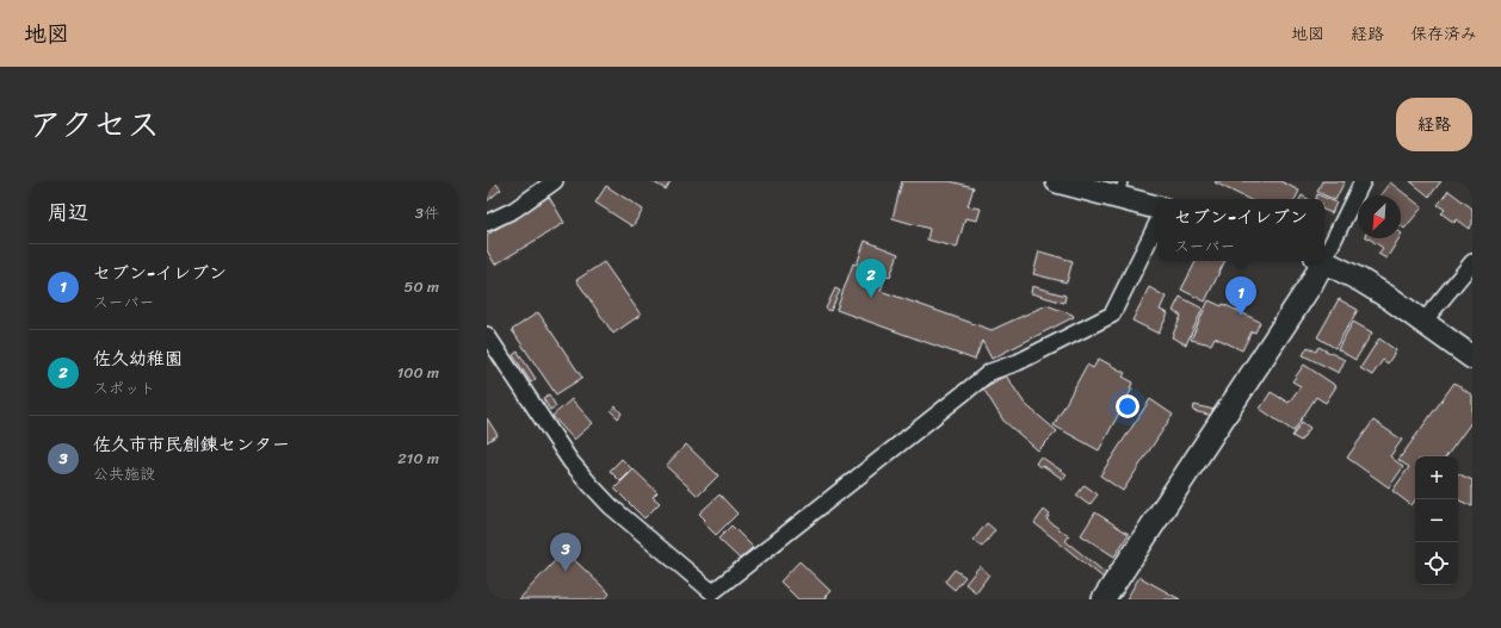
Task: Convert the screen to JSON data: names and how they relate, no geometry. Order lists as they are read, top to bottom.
{
  "north": "bottom left",
  "page": {
    "header": "地図",
    "nav": ["地図", "経路", "保存済み"],
    "title": "アクセス",
    "buttons": "経路",
    "heading": ["周辺", "3件"],
    "popup": ["セブン-イレブン", "スーパー"],
    "list": [
      {
        "mark": "1",
        "name": "セブン-イレブン",
        "note": "スーパー",
        "value": "50 m"
      },
      {
        "mark": "2",
        "name": "佐久幼稚園",
        "note": "スポット",
        "value": "100 m"
      },
      {
        "mark": "3",
        "name": "佐久市市民創錬センター",
        "note": "公共施設",
        "value": "210 m"
      }
    ],
    "pins": ["2", "1", "3"],
    "map_buttons": ["+", "−"]
  }
}
